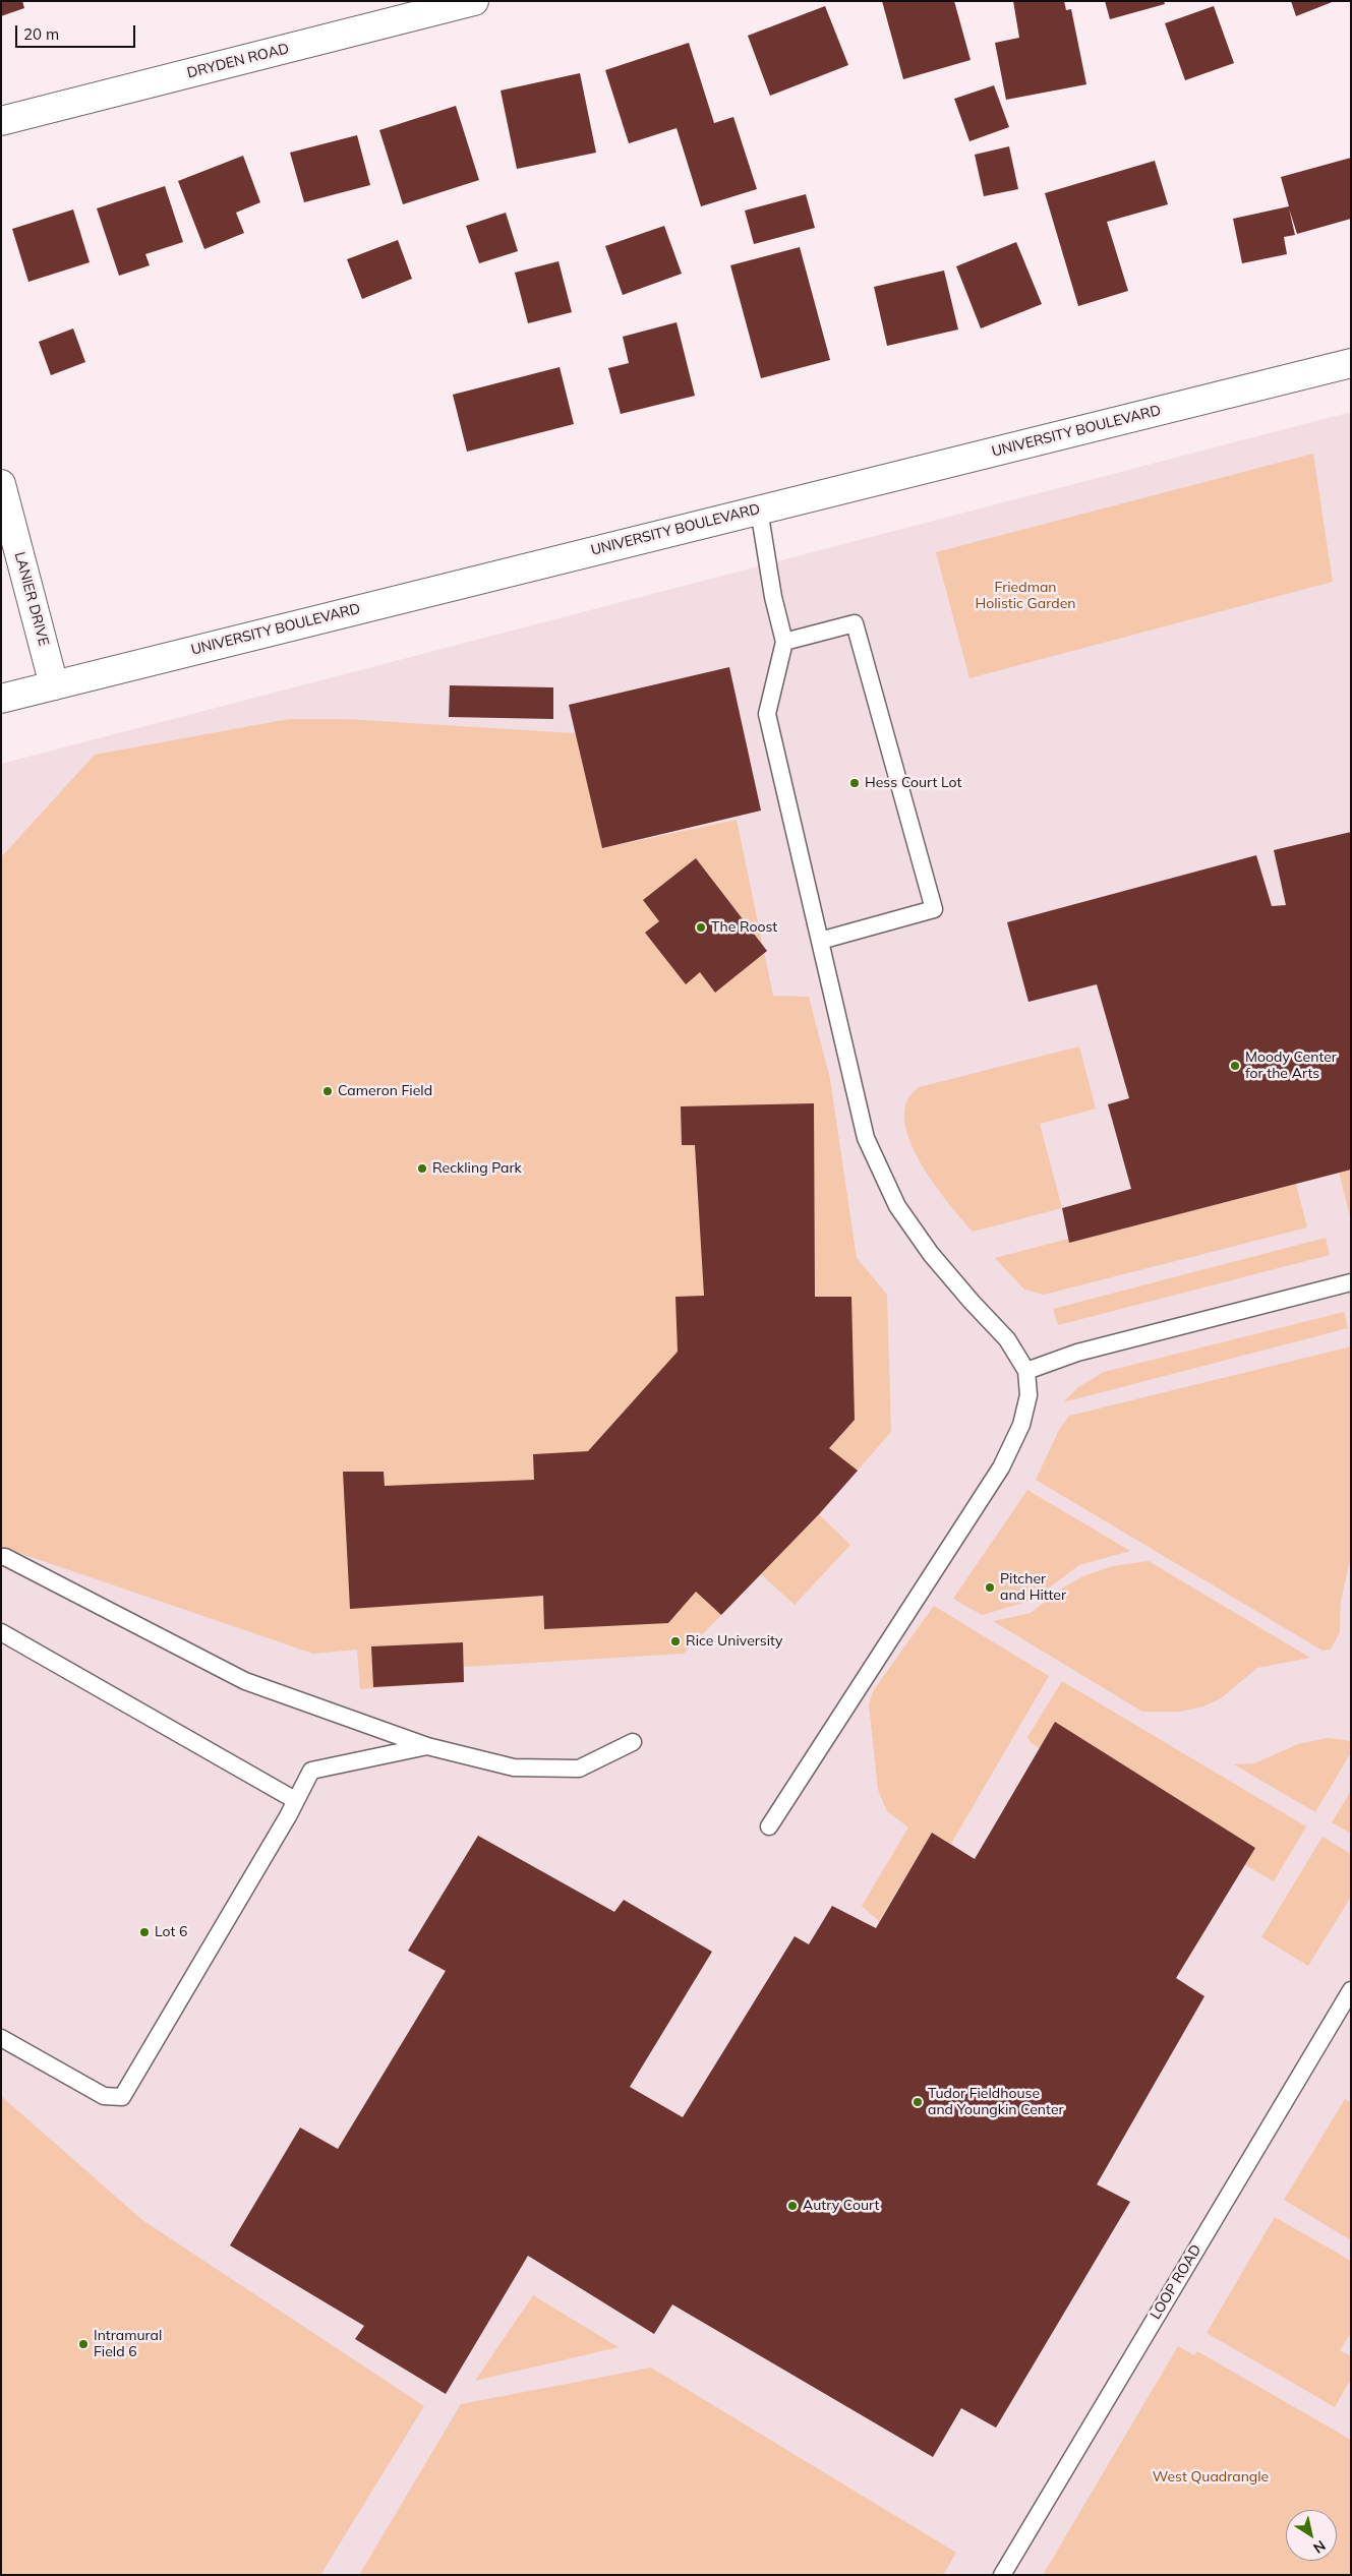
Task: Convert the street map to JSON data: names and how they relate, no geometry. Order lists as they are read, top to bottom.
{
  "streets": {
    "main road": ["DRYDEN ROAD", "UNIVERSITY BOULEVARD", "LANIER DRIVE"],
    "lane": ["LOOP ROAD"]
  },
  "crossings": [
    ["UNIVERSITY BOULEVARD", "LANIER DRIVE"]
  ],
  "parks": ["Friedman Holistic Garden", "West Quadrangle"],
  "places": [
    "Hess Court Lot",
    "The Roost",
    "Moody Center for the Arts",
    "Cameron Field",
    "Reckling Park",
    "Pitcher and Hitter",
    "Rice University",
    "Lot 6",
    "Tudor Fieldhouse and Youngkin Center",
    "Autry Court",
    "Intramural Field 6"
  ],
  "scale_bar": "20 m",
  "north": "bottom right"
}
